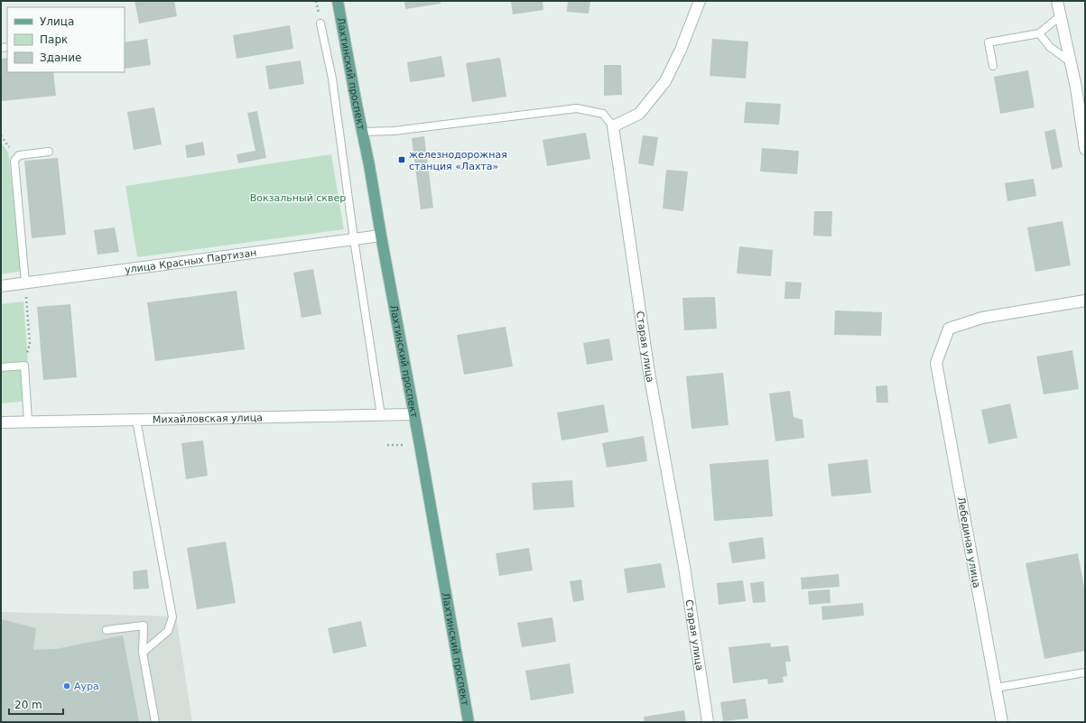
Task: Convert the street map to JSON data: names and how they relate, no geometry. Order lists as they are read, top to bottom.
{
  "streets": {
    "main road": ["Лахтинский проспект"],
    "street": [
      "улица Красных Партизан",
      "Старая улица",
      "Михайловская улица",
      "Лебединая улица"
    ]
  },
  "crossings": [
    ["Лахтинский проспект", "улица Красных Партизан"],
    ["Лахтинский проспект", "Михайловская улица"]
  ],
  "parks": ["Вокзальный сквер"],
  "places": {
    "transit": ["железнодорожная станция «Лахта»"],
    "other": ["Аура"]
  },
  "legend": ["Улица", "Парк", "Здание"],
  "scale_bar": "20 m"
}
